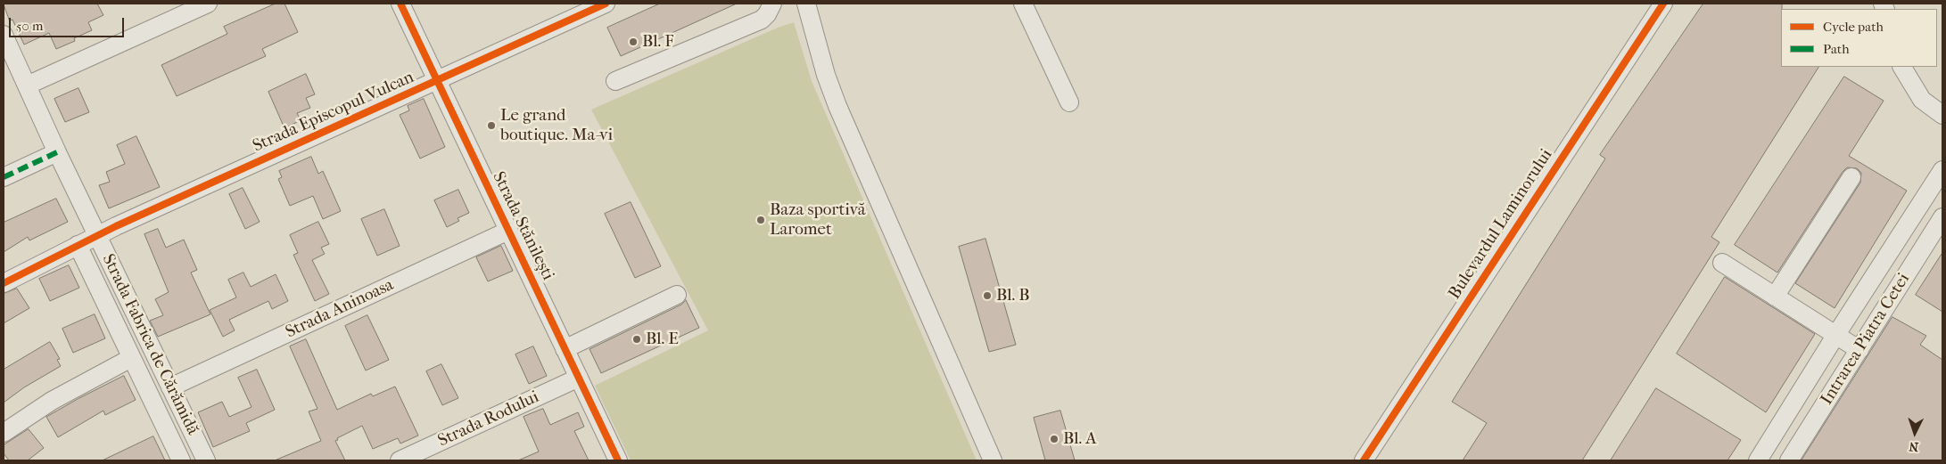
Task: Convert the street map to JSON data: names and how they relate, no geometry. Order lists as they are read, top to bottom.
{
  "streets": {
    "street": [
      "Strada Episcopul Vulcan",
      "Bulevardul Laminorului",
      "Strada Stănilești",
      "Strada Aninoasa",
      "Intrarea Piatra Cetei",
      "Strada Fabrica de Cărămidă",
      "Strada Rodului"
    ]
  },
  "crossings": [
    ["Strada Episcopul Vulcan", "Strada Stănilești"],
    ["Strada Episcopul Vulcan", "Strada Fabrica de Cărămidă"],
    ["Strada Stănilești", "Strada Aninoasa"],
    ["Strada Stănilești", "Strada Rodului"],
    ["Strada Aninoasa", "Strada Fabrica de Cărămidă"]
  ],
  "places": [
    "Bl. F",
    "Le grand boutique. Ma-vi",
    "Baza sportivă Laromet",
    "Bl. B",
    "Bl. E",
    "Bl. A"
  ],
  "legend": ["Cycle path", "Path"],
  "scale_bar": "50 m",
  "north": "bottom"
}
